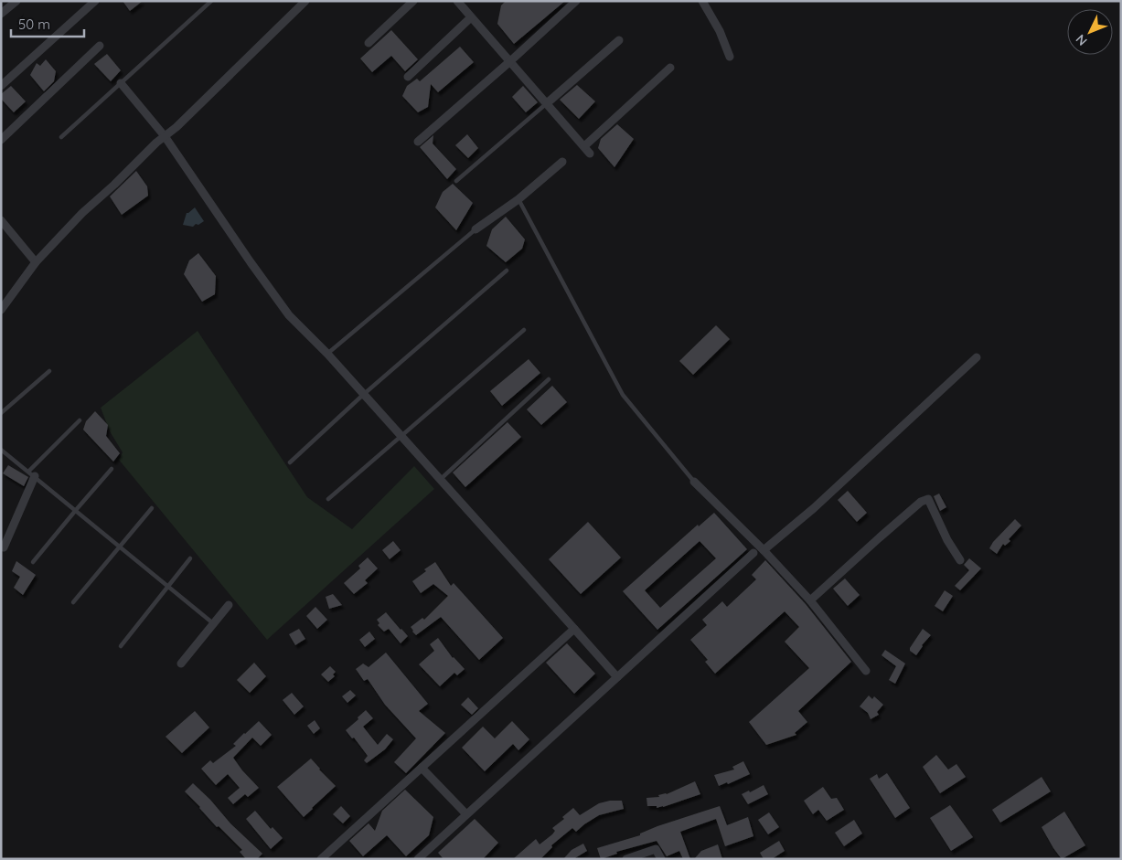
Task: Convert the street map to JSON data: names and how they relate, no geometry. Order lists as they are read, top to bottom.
{
  "scale_bar": "50 m",
  "north": "bottom left"
}
